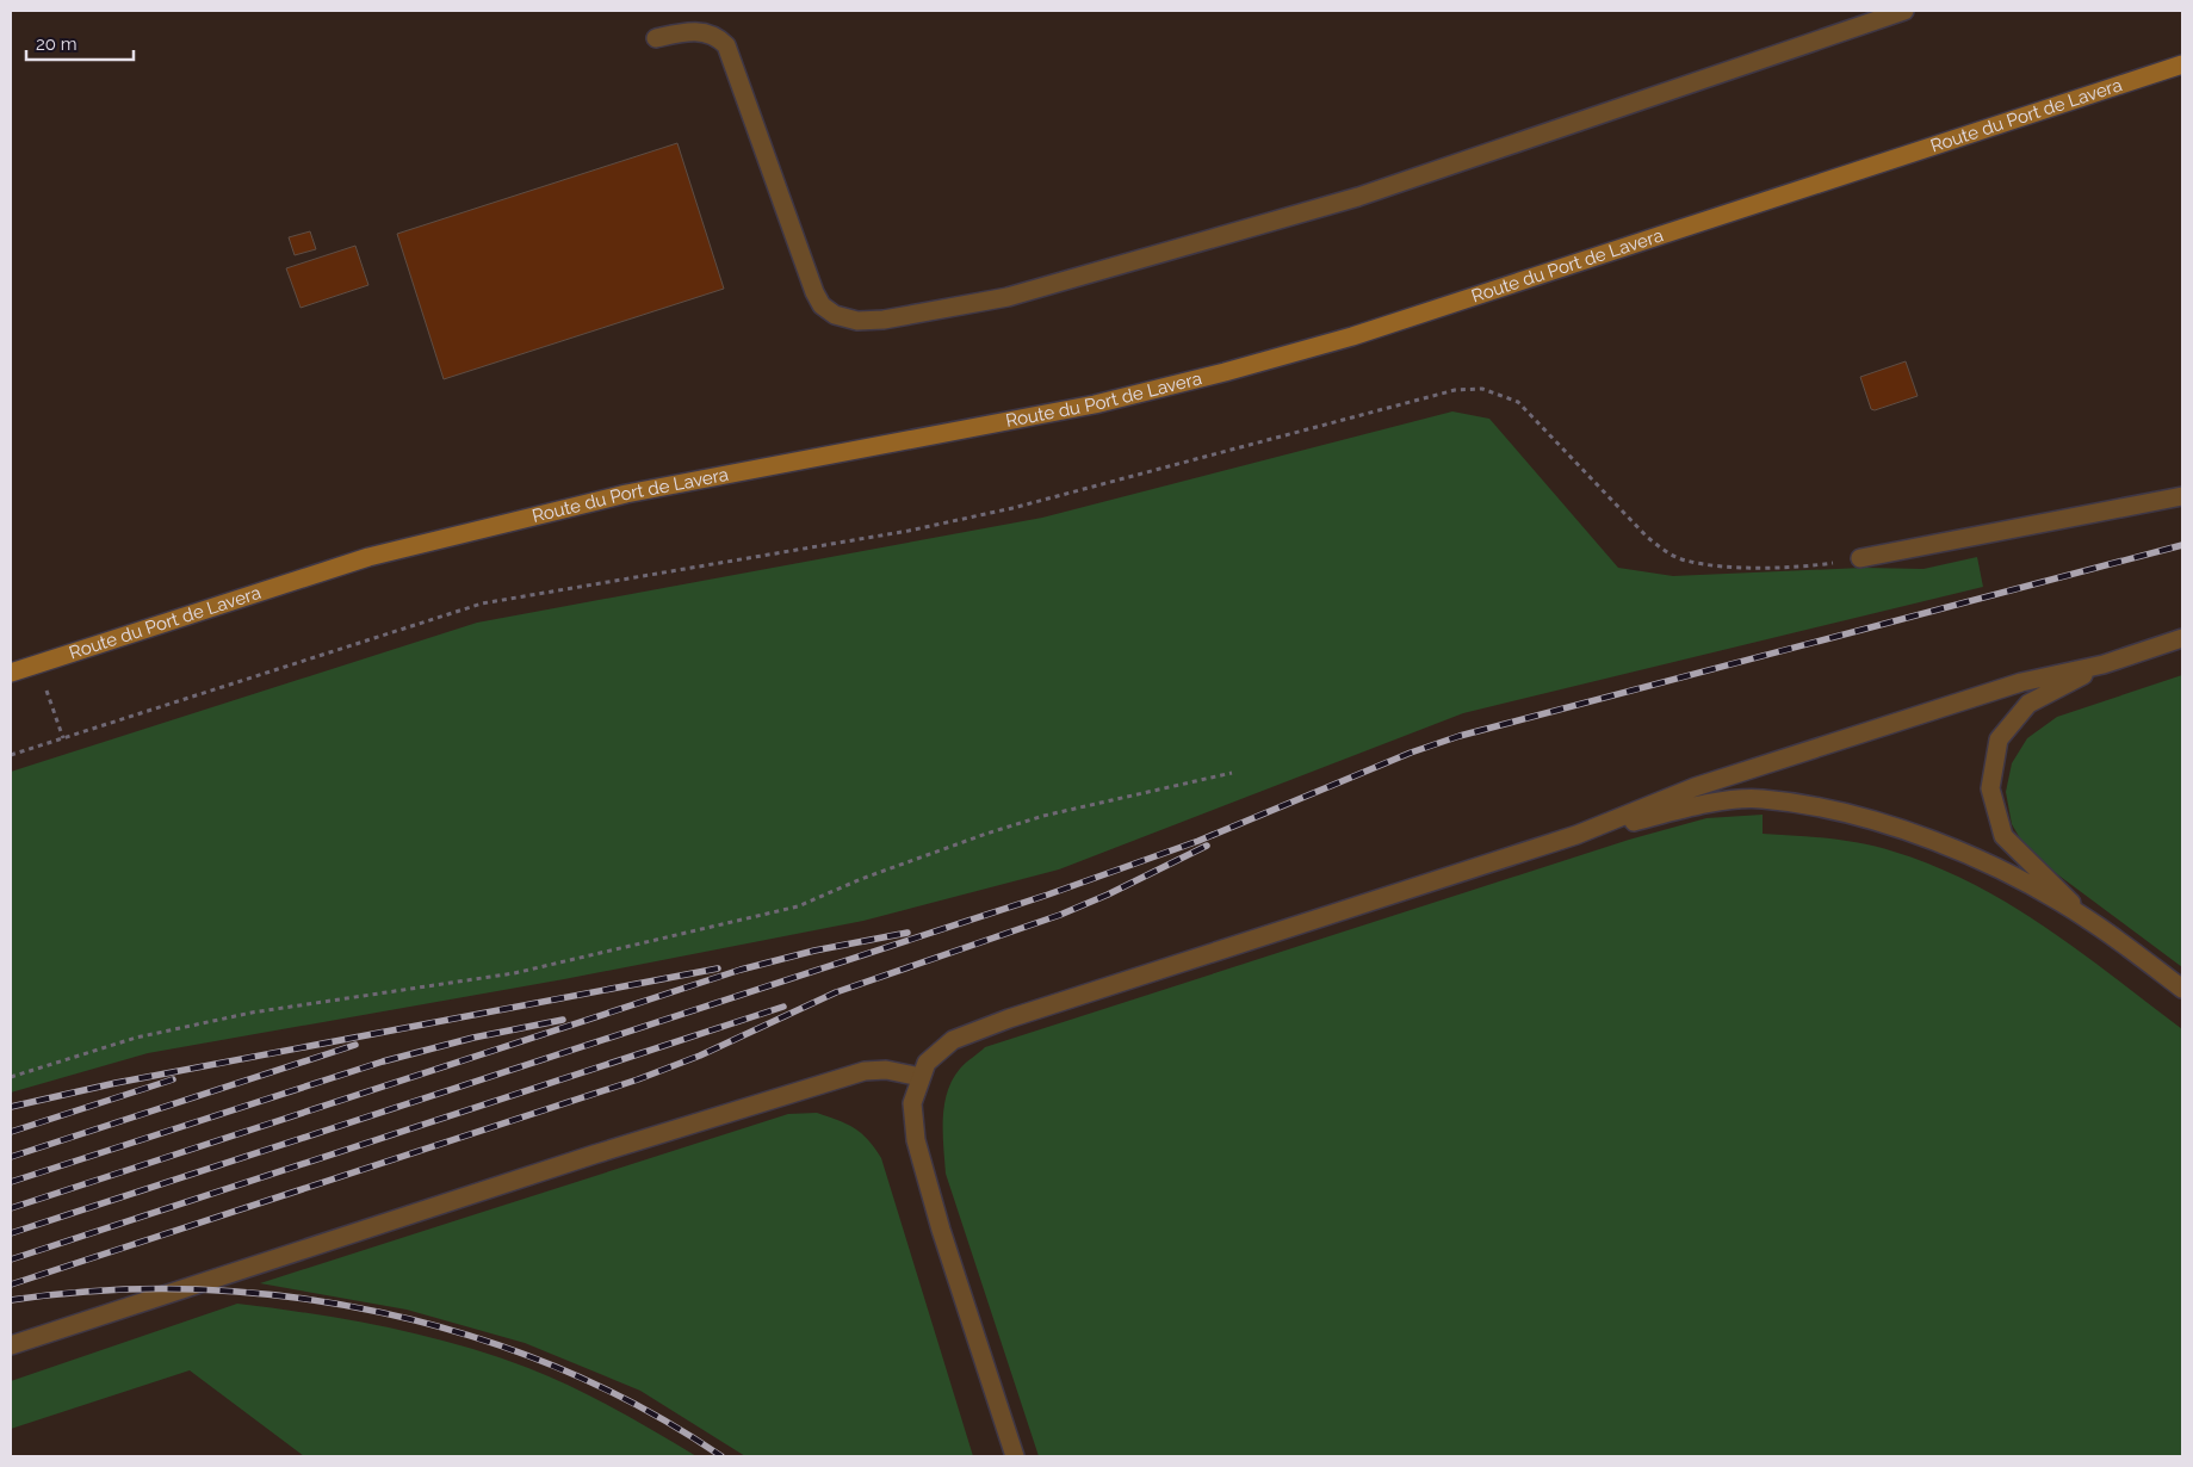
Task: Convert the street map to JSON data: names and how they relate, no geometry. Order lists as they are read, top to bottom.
{
  "streets": {
    "street": ["Route du Port de Lavera"]
  },
  "scale_bar": "20 m"
}
